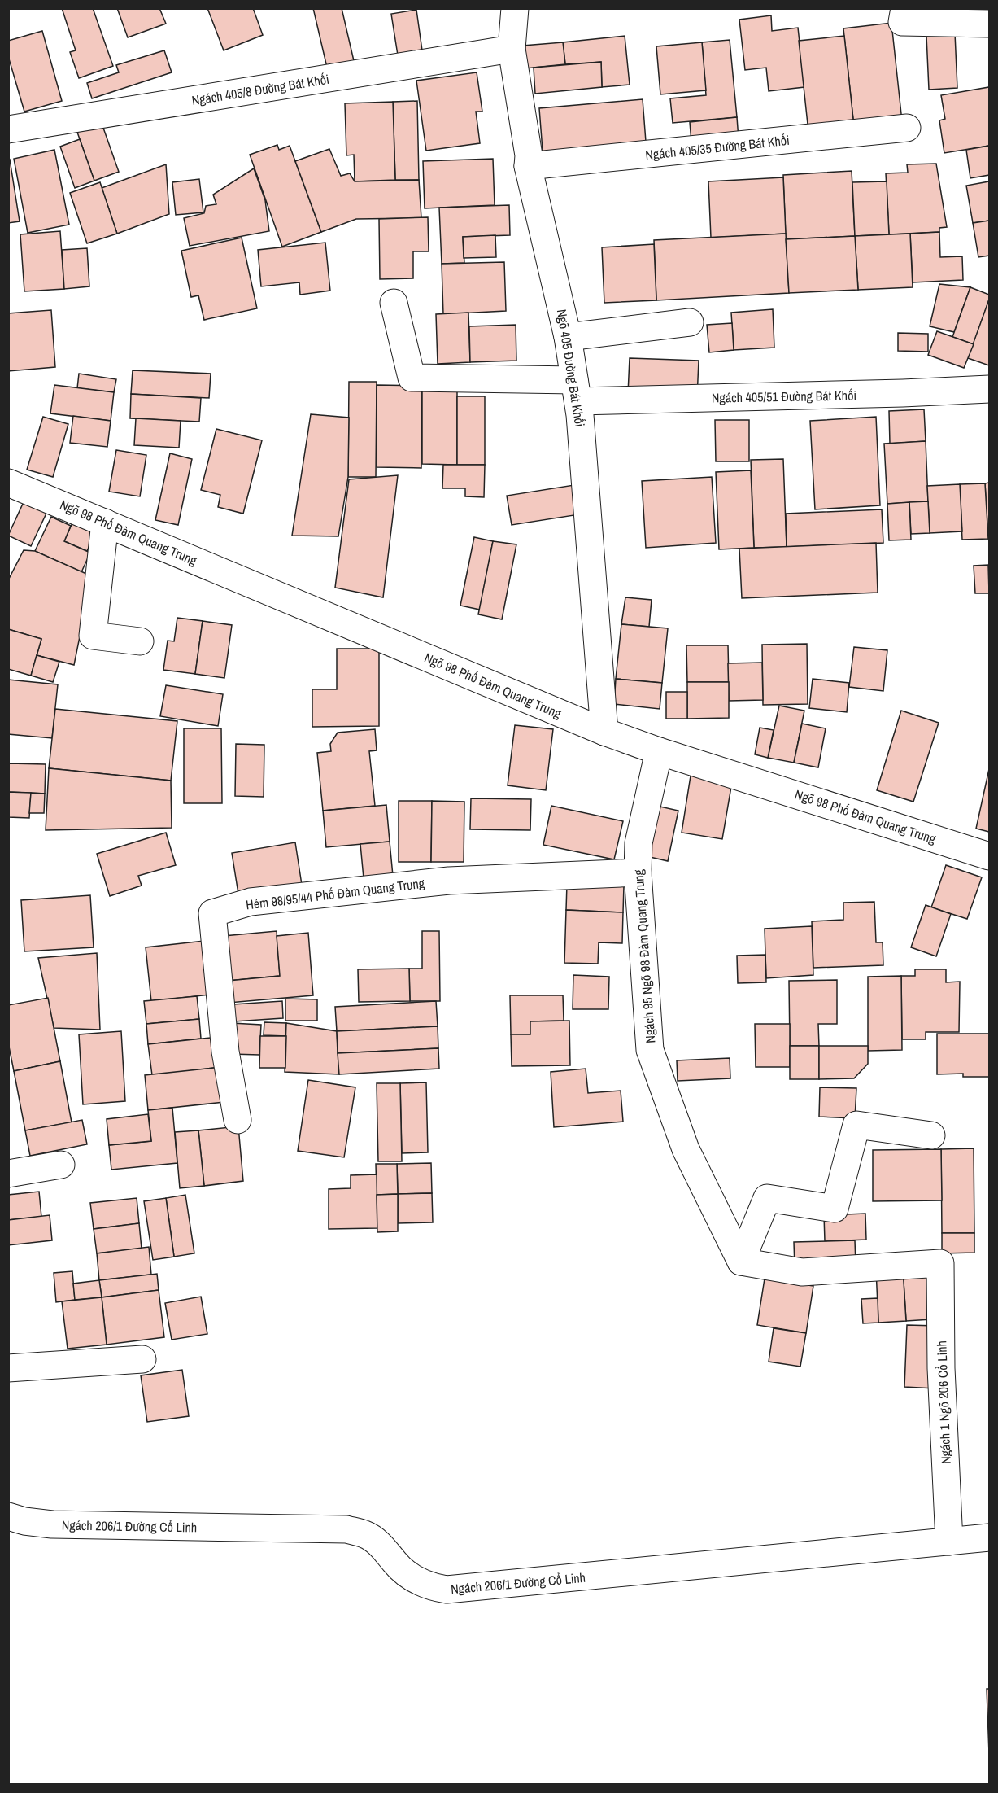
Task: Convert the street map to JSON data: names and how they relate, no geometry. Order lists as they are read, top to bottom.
{
  "streets": {
    "street": [
      "Ngách 405/8 Đường Bát Khối",
      "Ngách 405/35 Đường Bát Khối",
      "Ngõ 405 Đường Bát Khối",
      "Ngách 405/51 Đường Bát Khối",
      "Ngõ 98 Phố Đàm Quang Trung",
      "Hẻm 98/95/44 Phố Đàm Quang Trung",
      "Ngách 95 Ngõ 98 Đàm Quang Trung",
      "Ngách 1 Ngõ 206 Cổ Linh",
      "Ngách 206/1 Đường Cổ Linh"
    ]
  },
  "crossings": [
    ["Ngách 405/8 Đường Bát Khối", "Ngõ 405 Đường Bát Khối"],
    ["Ngách 405/35 Đường Bát Khối", "Ngõ 405 Đường Bát Khối"],
    ["Ngõ 405 Đường Bát Khối", "Ngách 405/51 Đường Bát Khối"],
    ["Ngõ 405 Đường Bát Khối", "Ngõ 98 Phố Đàm Quang Trung"],
    ["Ngõ 98 Phố Đàm Quang Trung", "Ngách 95 Ngõ 98 Đàm Quang Trung"],
    ["Hẻm 98/95/44 Phố Đàm Quang Trung", "Ngách 95 Ngõ 98 Đàm Quang Trung"],
    ["Ngách 95 Ngõ 98 Đàm Quang Trung", "Ngách 1 Ngõ 206 Cổ Linh"],
    ["Ngách 1 Ngõ 206 Cổ Linh", "Ngách 206/1 Đường Cổ Linh"]
  ]
}
